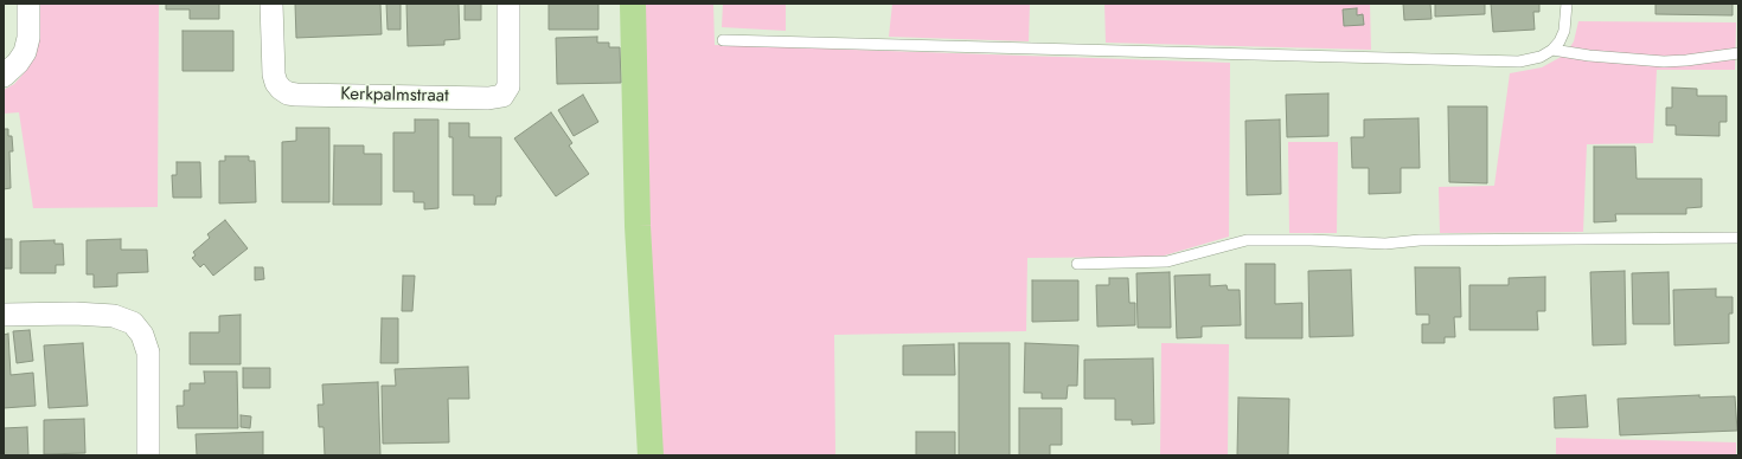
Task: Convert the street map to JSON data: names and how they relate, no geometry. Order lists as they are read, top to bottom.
{
  "streets": {
    "street": ["Kerkpalmstraat"]
  }
}
